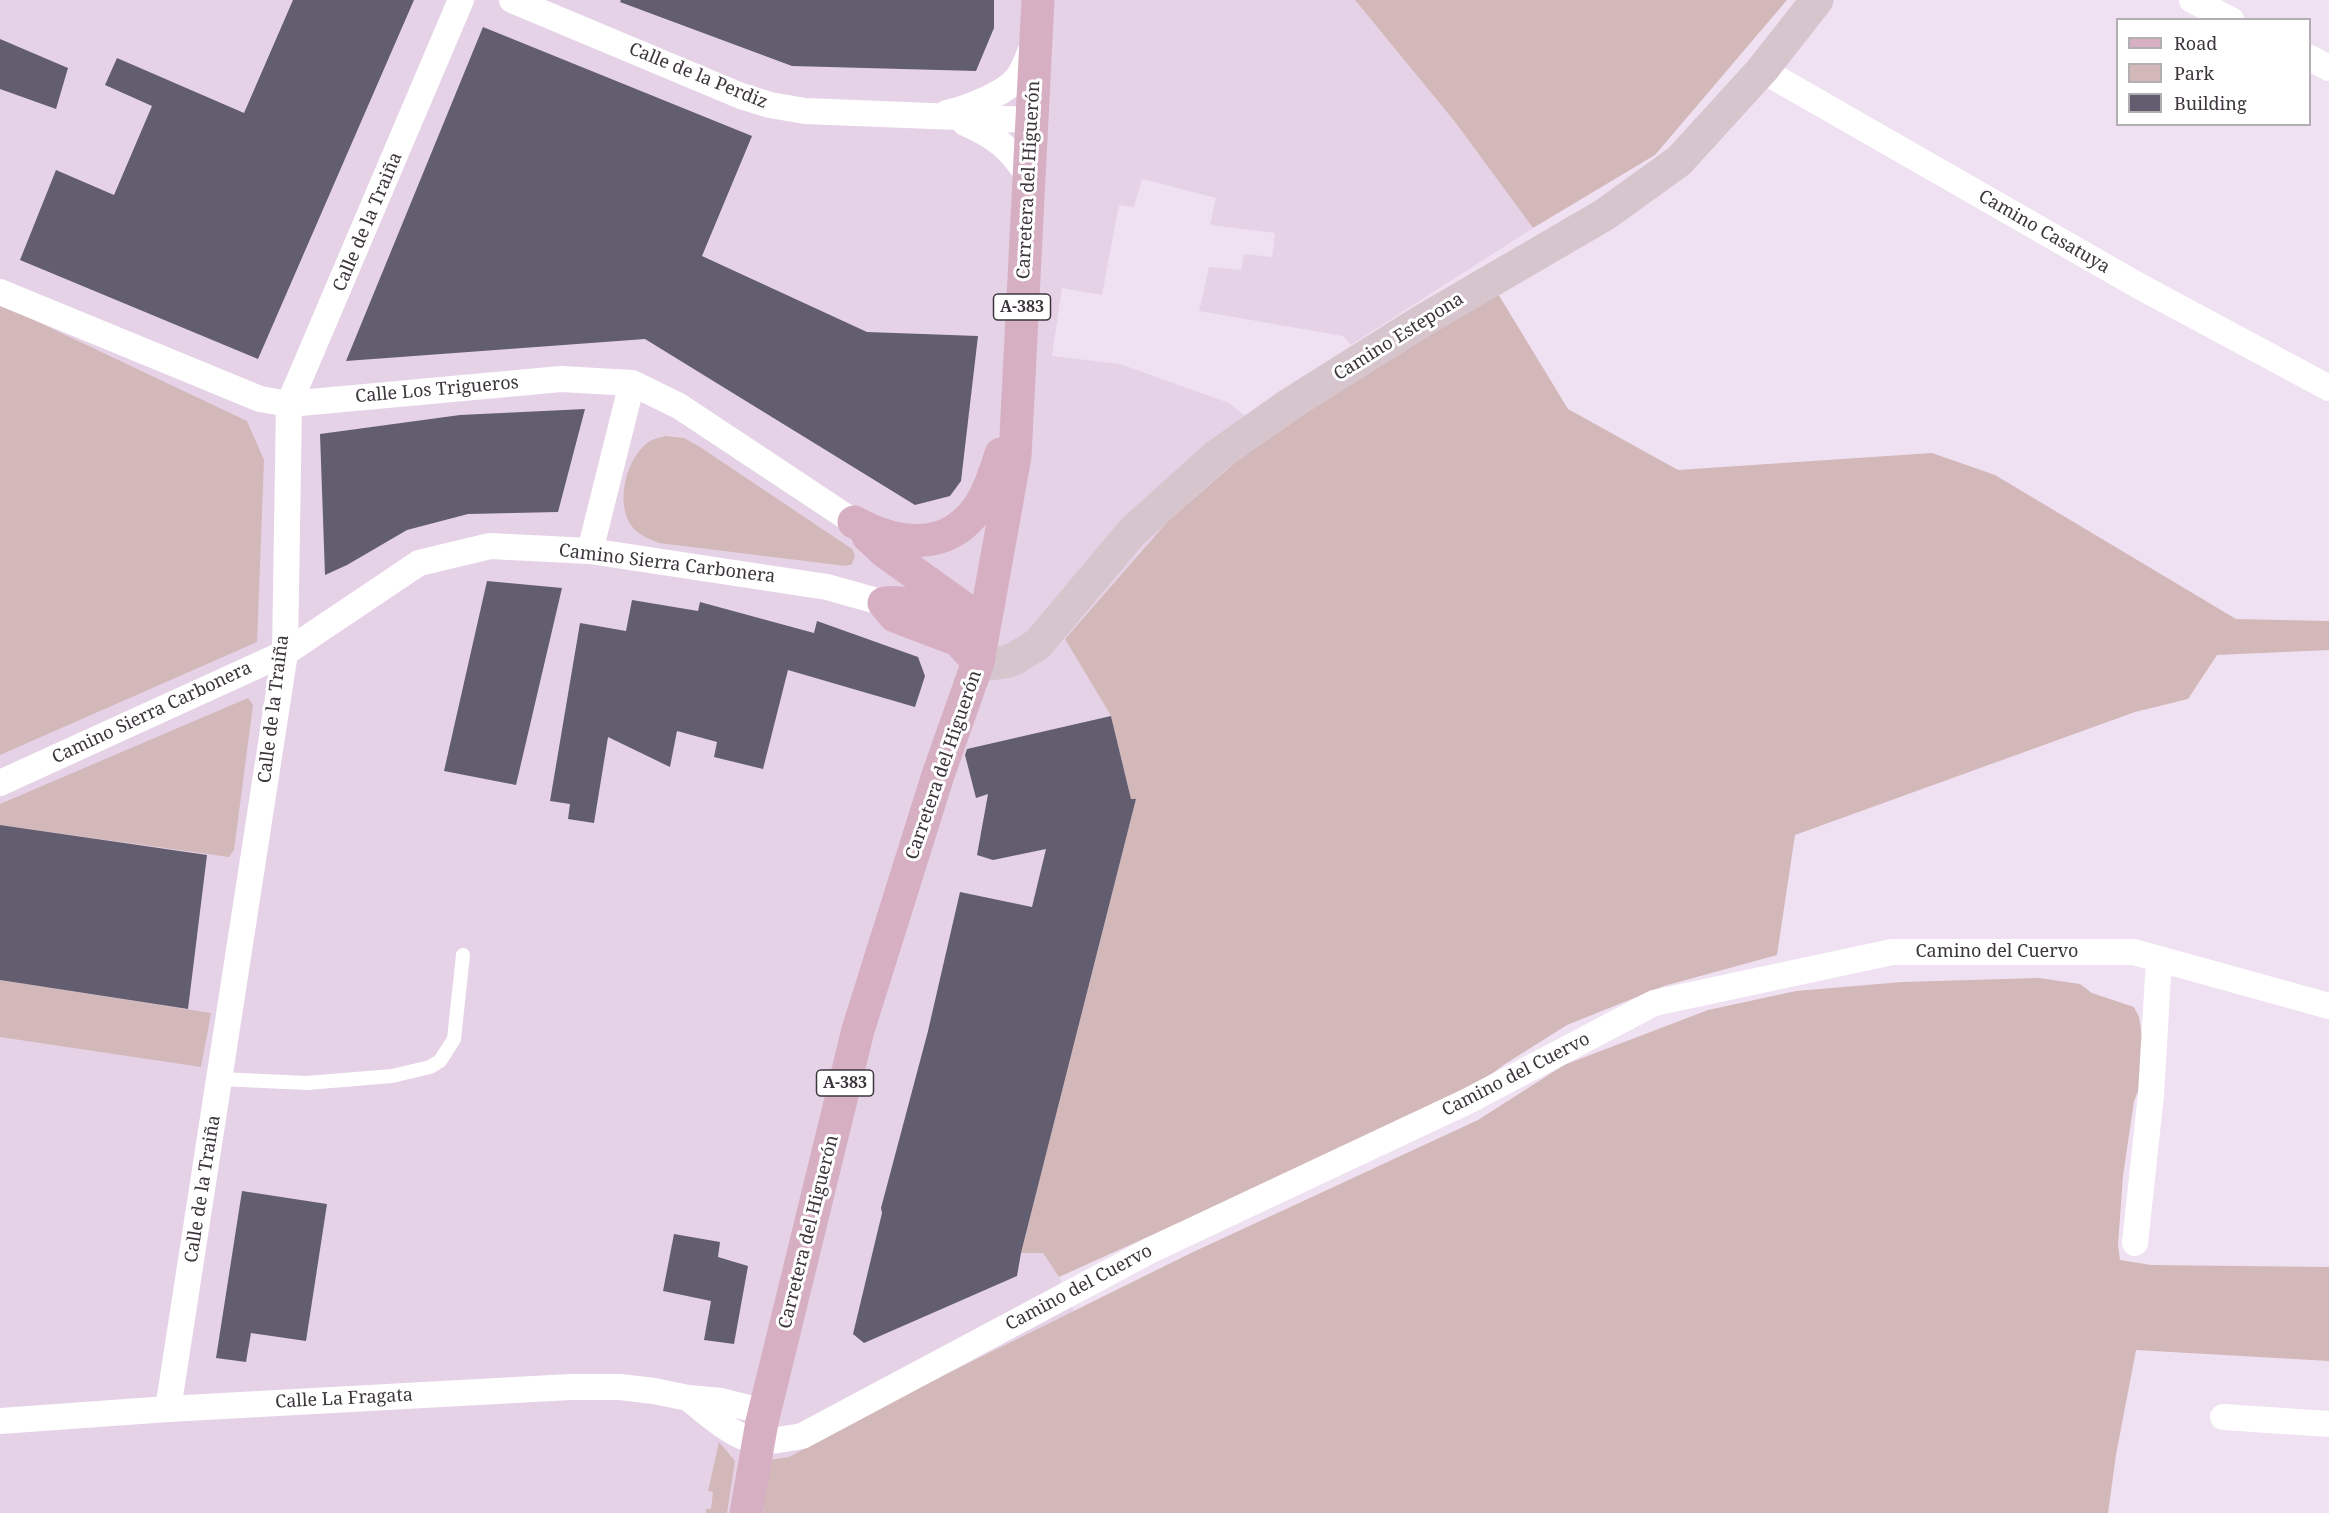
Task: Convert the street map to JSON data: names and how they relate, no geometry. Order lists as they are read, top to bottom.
{
  "streets": {
    "main road": ["Carretera del Higuerón", "A-383", "Camino Estepona"],
    "street": [
      "Calle de la Perdiz",
      "Calle de la Traiña",
      "Camino Casatuya",
      "Calle Los Trigueros",
      "Camino Sierra Carbonera",
      "Camino del Cuervo",
      "Calle La Fragata"
    ]
  },
  "crossings": [
    ["Calle de la Perdiz", "Carretera del Higuerón"],
    ["Carretera del Higuerón", "Camino Estepona"],
    ["Carretera del Higuerón", "Camino del Cuervo"],
    ["Carretera del Higuerón", "Calle La Fragata"],
    ["Calle de la Traiña", "Calle Los Trigueros"],
    ["Calle de la Traiña", "Camino Sierra Carbonera"],
    ["Calle de la Traiña", "Calle La Fragata"],
    ["Camino Casatuya", "Camino Estepona"],
    ["Camino del Cuervo", "Calle La Fragata"]
  ],
  "legend": ["Road", "Park", "Building"]
}
